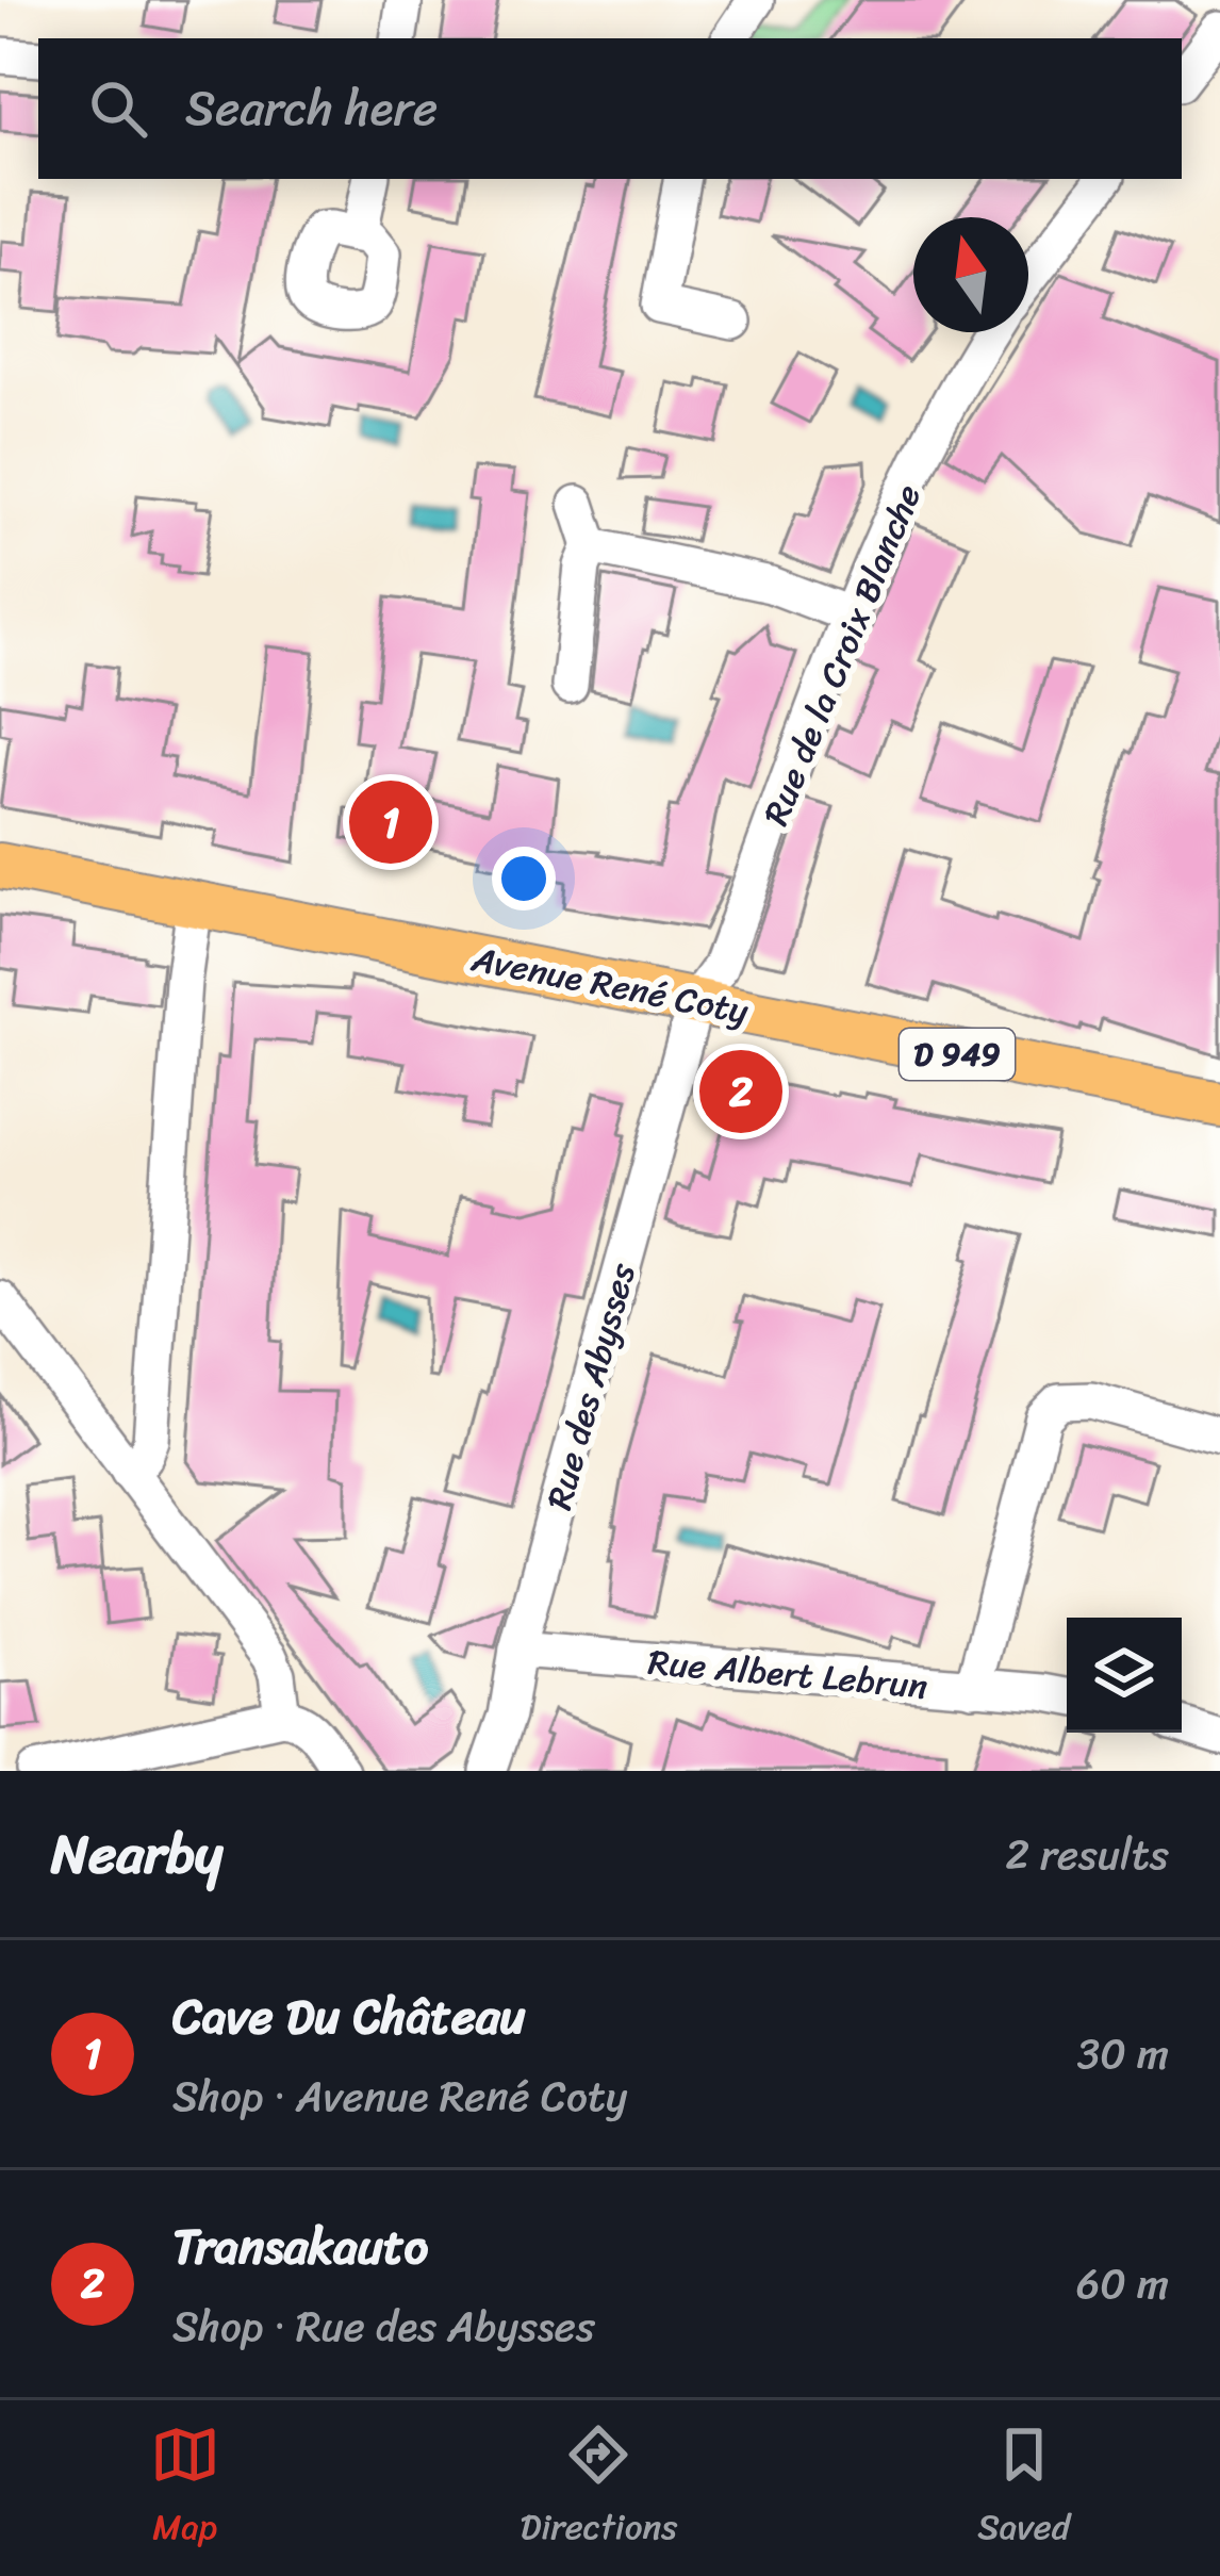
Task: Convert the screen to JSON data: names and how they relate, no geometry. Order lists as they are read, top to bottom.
{
  "streets": {
    "main road": ["Avenue René Coty", "D 949"],
    "street": ["Rue de la Croix Blanche", "Rue des Abysses", "Rue Albert Lebrun"]
  },
  "crossings": [
    ["Rue de la Croix Blanche", "Avenue René Coty"],
    ["Rue de la Croix Blanche", "Rue des Abysses"],
    ["Avenue René Coty", "Rue des Abysses"],
    ["Rue des Abysses", "Rue Albert Lebrun"]
  ],
  "north": "top",
  "page": {
    "search": "Search here",
    "pins": ["1", "2"],
    "heading": ["Nearby", "2 results"],
    "list": [
      {
        "mark": "1",
        "name": "Cave Du Château",
        "note": "Shop · Avenue René Coty",
        "value": "30 m"
      },
      {
        "mark": "2",
        "name": "Transakauto",
        "note": "Shop · Rue des Abysses",
        "value": "60 m"
      }
    ],
    "nav": ["Map", "Directions", "Saved"]
  }
}
